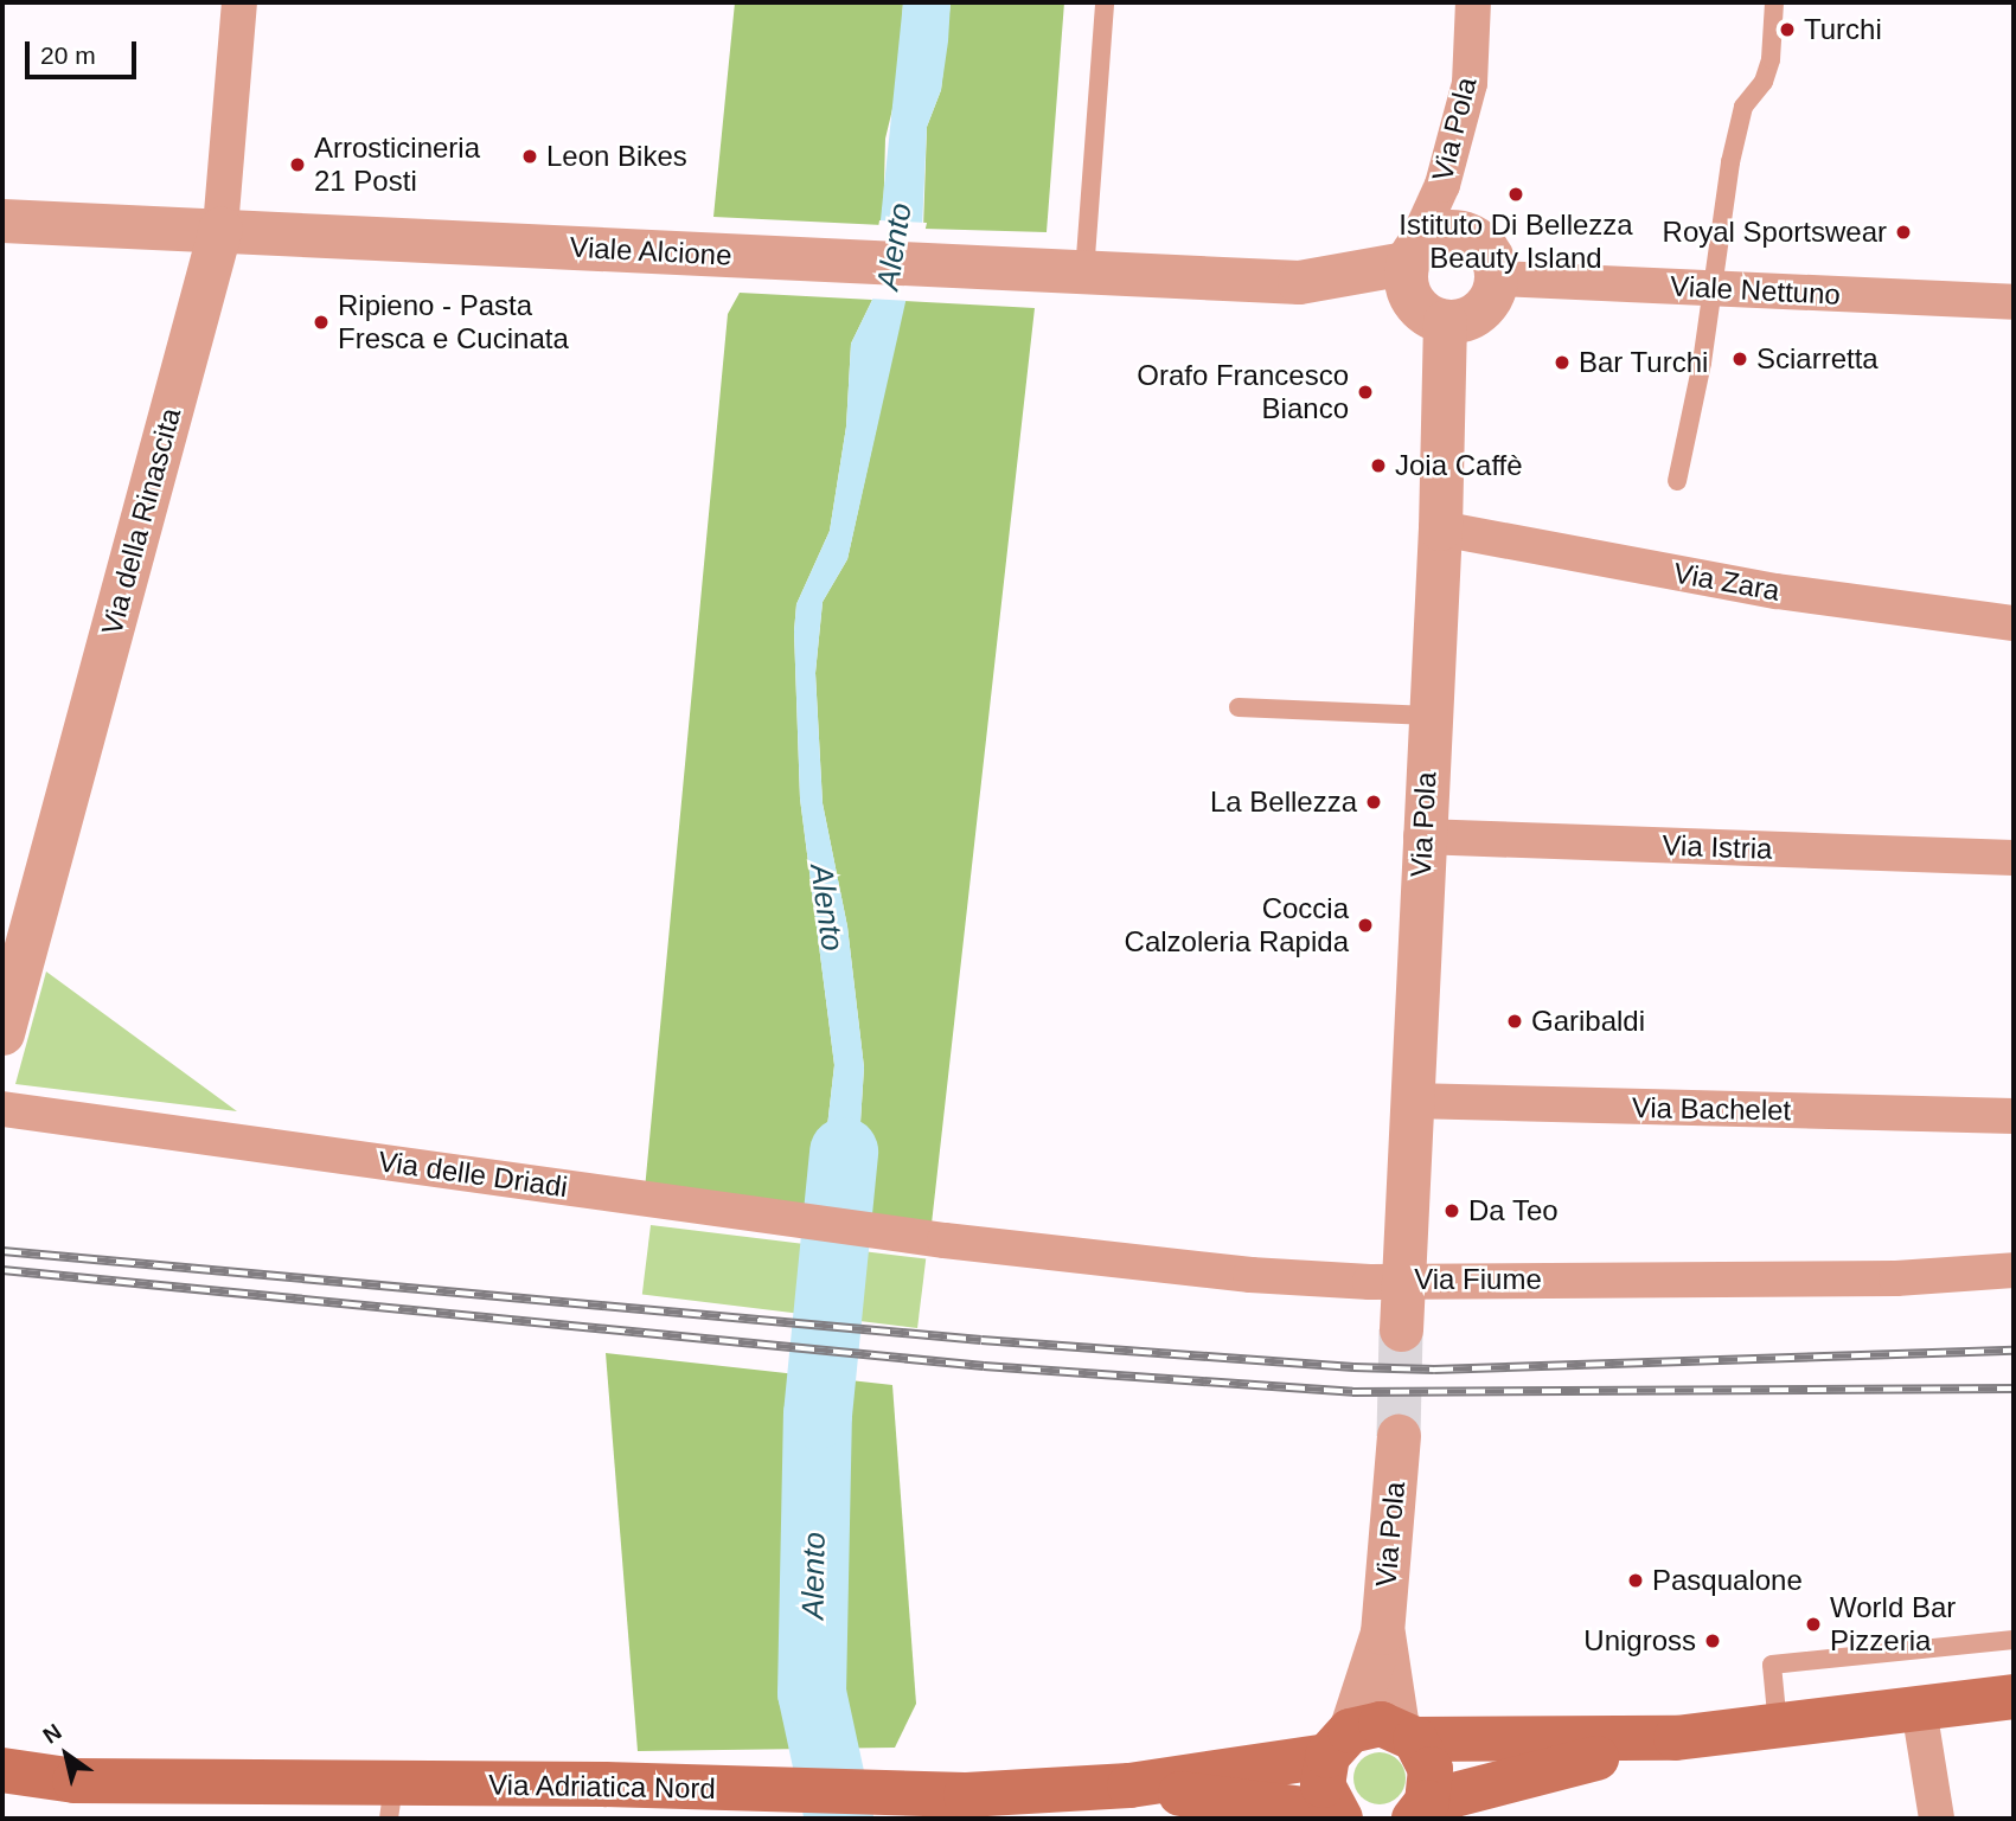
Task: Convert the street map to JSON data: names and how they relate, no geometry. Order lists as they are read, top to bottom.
{
  "streets": {
    "main road": ["Via Adriatica Nord"],
    "street": [
      "Via Pola",
      "Viale Alcione",
      "Viale Nettuno",
      "Via della Rinascita",
      "Via Zara",
      "Via Istria",
      "Via Bachelet",
      "Via delle Driadi",
      "Via Fiume"
    ]
  },
  "crossings": [
    ["Via Pola", "Viale Alcione"],
    ["Via Pola", "Viale Nettuno"],
    ["Via Pola", "Via Zara"],
    ["Via Pola", "Via Istria"],
    ["Via Pola", "Via Bachelet"],
    ["Via Pola", "Via Fiume"],
    ["Via Pola", "Via Adriatica Nord"],
    ["Viale Alcione", "Viale Nettuno"],
    ["Viale Alcione", "Via della Rinascita"],
    ["Via delle Driadi", "Via Fiume"]
  ],
  "water": ["Alento"],
  "places": [
    "Turchi",
    "Leon Bikes",
    "Arrosticineria 21 Posti",
    "Istituto Di Bellezza Beauty Island",
    "Royal Sportswear",
    "Ripieno - Pasta Fresca e Cucinata",
    "Sciarretta",
    "Bar Turchi",
    "Orafo Francesco Bianco",
    "Joia Caffè",
    "La Bellezza",
    "Coccia Calzoleria Rapida",
    "Garibaldi",
    "Da Teo",
    "Pasqualone",
    "World Bar Pizzeria",
    "Unigross"
  ],
  "scale_bar": "20 m",
  "north": "top left"
}
